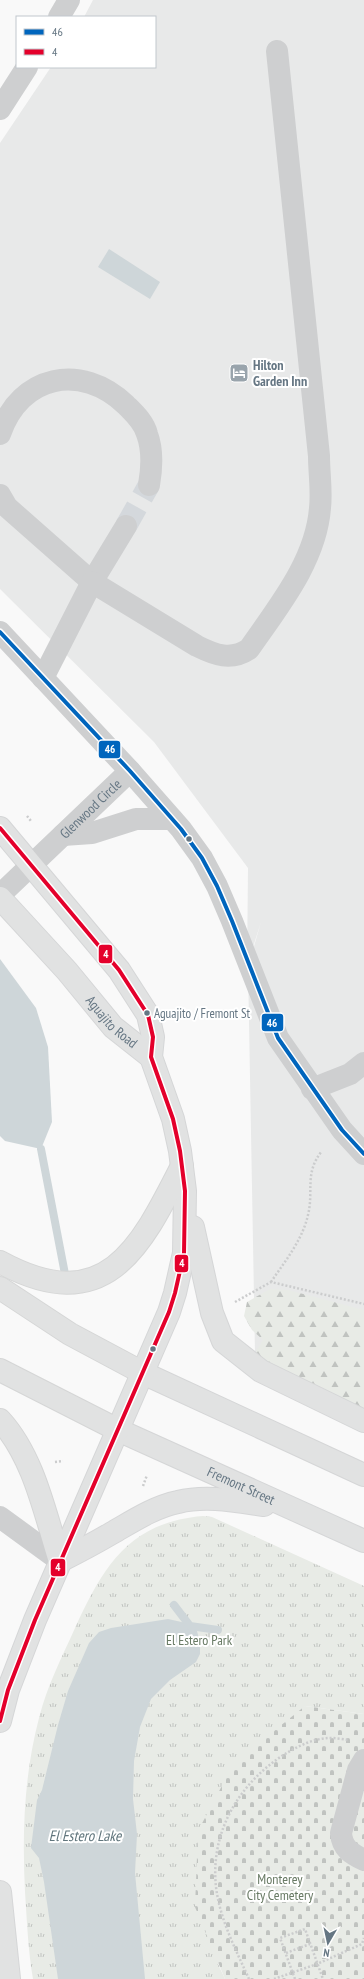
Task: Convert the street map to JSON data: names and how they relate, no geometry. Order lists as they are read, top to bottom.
{
  "streets": {
    "main road": ["Aguajito Road", "Fremont Street"],
    "street": ["Glenwood Circle"]
  },
  "crossings": [
    ["Glenwood Circle", "Aguajito Road"]
  ],
  "water": ["El Estero Lake"],
  "parks": ["El Estero Park", "Monterey City Cemetery"],
  "places": {
    "hotel": ["Hilton Garden Inn"],
    "other": ["Aguajito / Fremont St"]
  },
  "lines": ["transit line 46", "transit line 4"],
  "legend": ["46", "4"],
  "north": "bottom"
}
